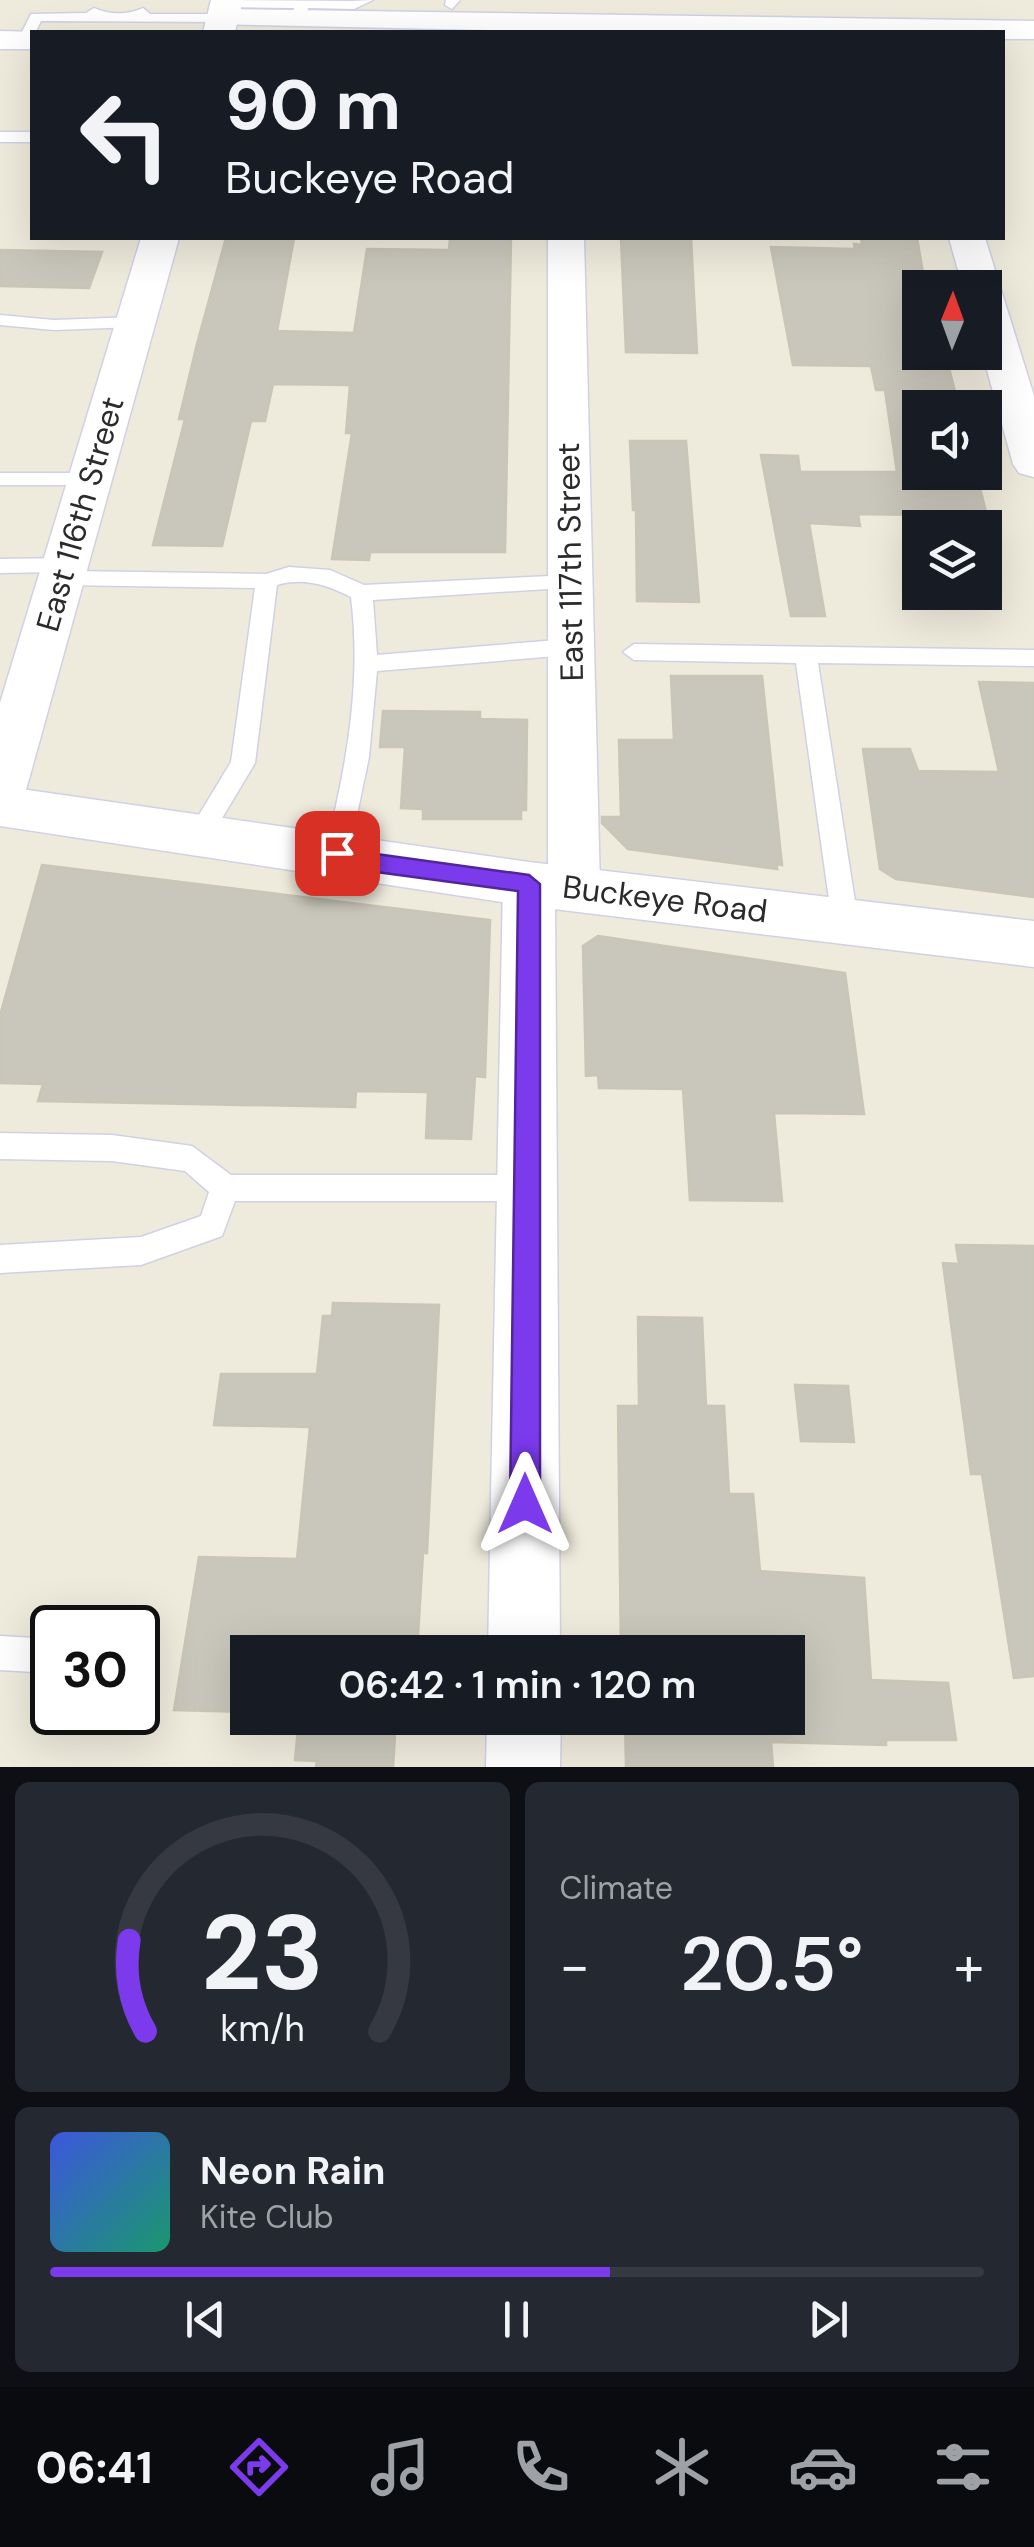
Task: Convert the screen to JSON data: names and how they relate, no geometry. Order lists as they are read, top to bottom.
{
  "streets": {
    "main road": ["East 116th Street", "Buckeye Road"],
    "street": ["East 117th Street"]
  },
  "crossings": [
    ["East 117th Street", "Buckeye Road"]
  ],
  "north": "top",
  "page": {
    "turn": ["90 m", "Buckeye Road"],
    "limit": "30",
    "trip": "06:42 · 1 min · 120 m",
    "tile": "Climate",
    "heat": ["−", "20.5°", "+"],
    "song": ["Neon Rain", "Kite Club"],
    "tabs": "06:41",
    "gauge": ["23", "km/h"]
  }
}
